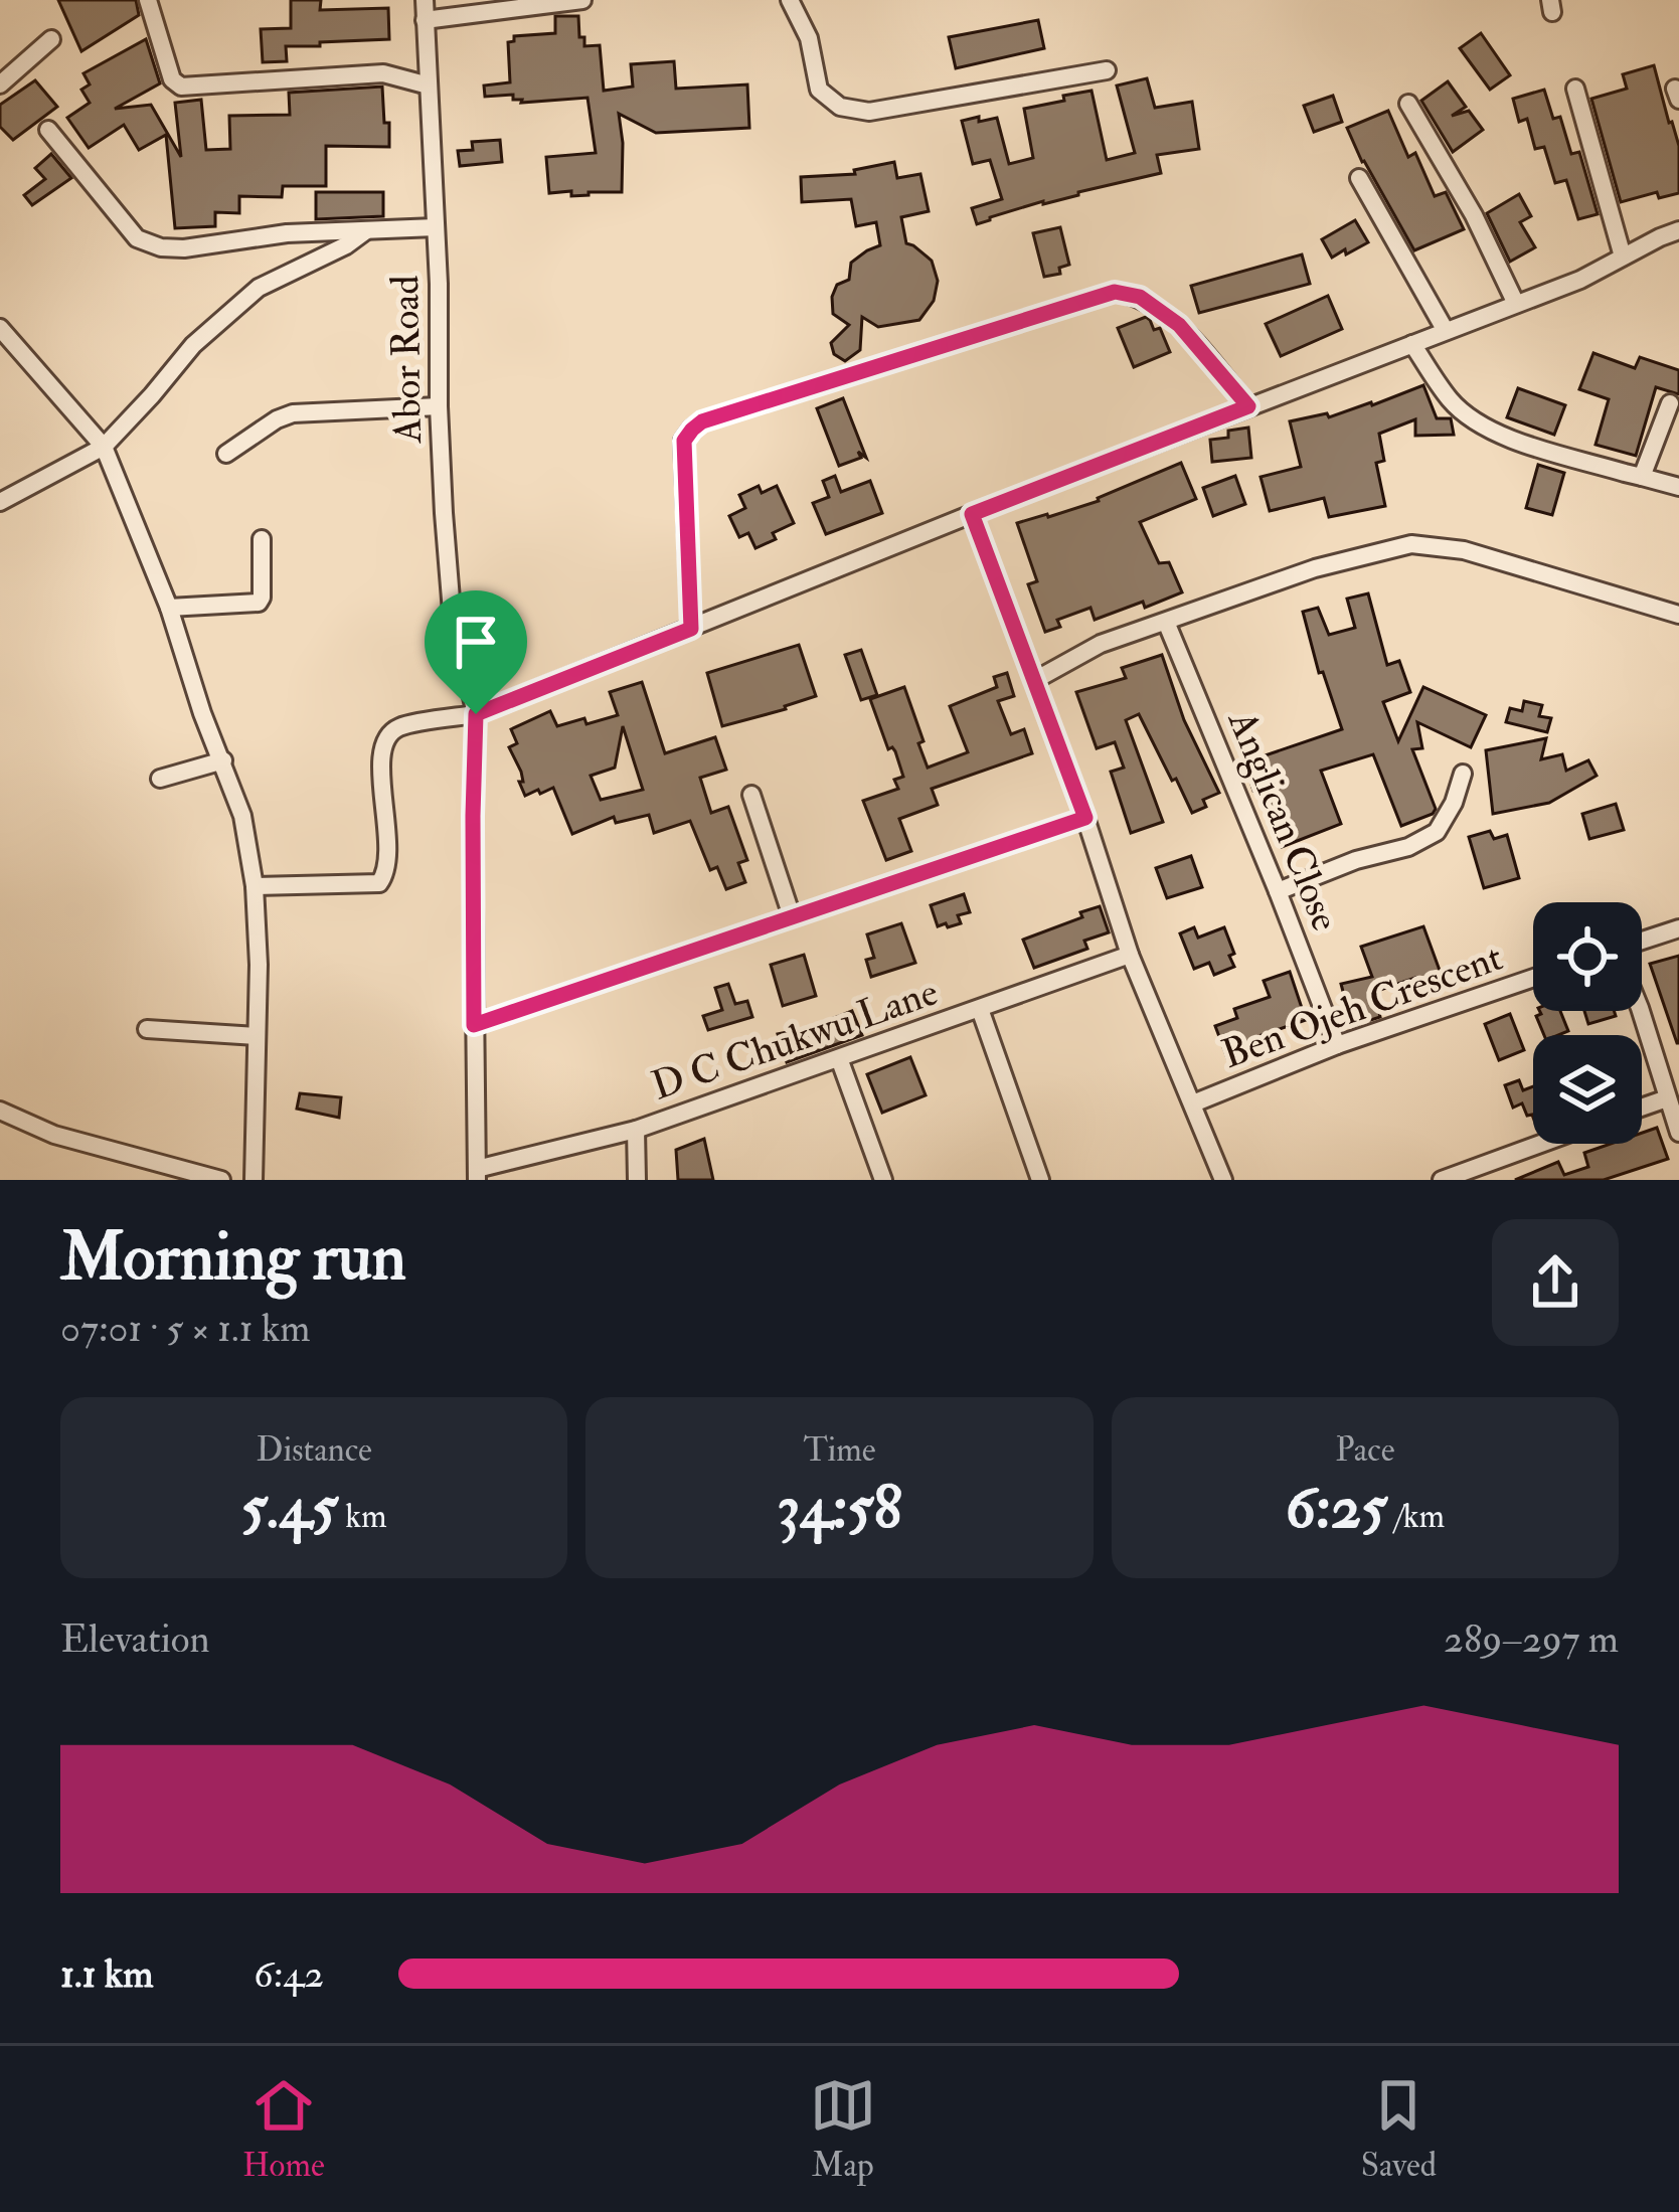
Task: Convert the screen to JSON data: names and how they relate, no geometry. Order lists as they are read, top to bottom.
{
  "streets": {
    "street": [
      "Abor Road",
      "Anglican Close",
      "Ben Ojeh Crescent",
      "D C Chukwu Lane"
    ]
  },
  "crossings": [
    ["Abor Road", "D C Chukwu Lane"],
    ["Anglican Close", "Ben Ojeh Crescent"]
  ],
  "page": {
    "heading": ["Morning run", "07:01 · 5 × 1.1 km"],
    "stats": [
      ["Distance", "5.45 km"],
      ["Time", "34:58"],
      ["Pace", "6:25 /km"]
    ],
    "chart": ["Elevation", "289–297 m"],
    "list": [
      {
        "name": "1.1 km",
        "note": "6:42"
      }
    ],
    "tabs": ["Home", "Map", "Saved"]
  }
}
